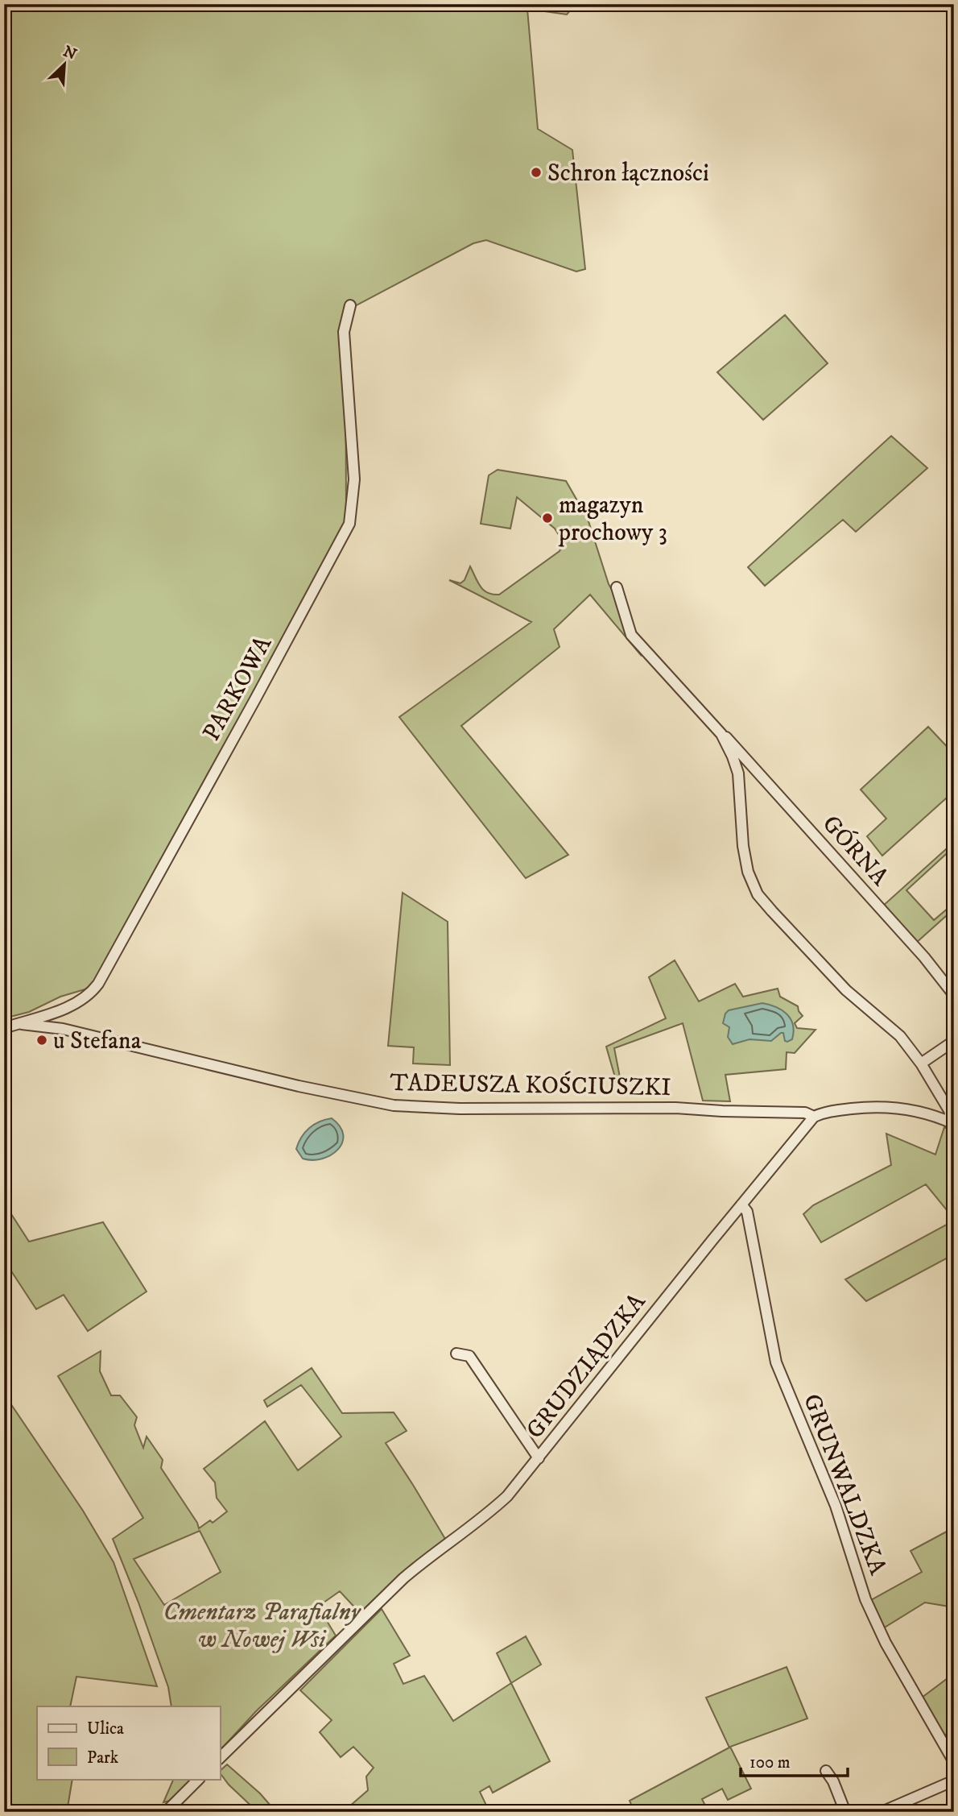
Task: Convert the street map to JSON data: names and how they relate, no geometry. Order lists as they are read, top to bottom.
{
  "streets": {
    "street": [
      "PARKOWA",
      "GÓRNA",
      "TADEUSZA KOŚCIUSZKI",
      "GRUDZIĄDZKA",
      "GRUNWALDZKA"
    ]
  },
  "crossings": [
    ["PARKOWA", "TADEUSZA KOŚCIUSZKI"],
    ["TADEUSZA KOŚCIUSZKI", "GRUDZIĄDZKA"],
    ["GRUDZIĄDZKA", "GRUNWALDZKA"]
  ],
  "parks": ["Cmentarz Parafialny w Nowej Wsi"],
  "places": ["Schron łączności", "magazyn prochowy 3", "u Stefana"],
  "legend": ["Ulica", "Park"],
  "scale_bar": "100 m",
  "north": "top right"
}
